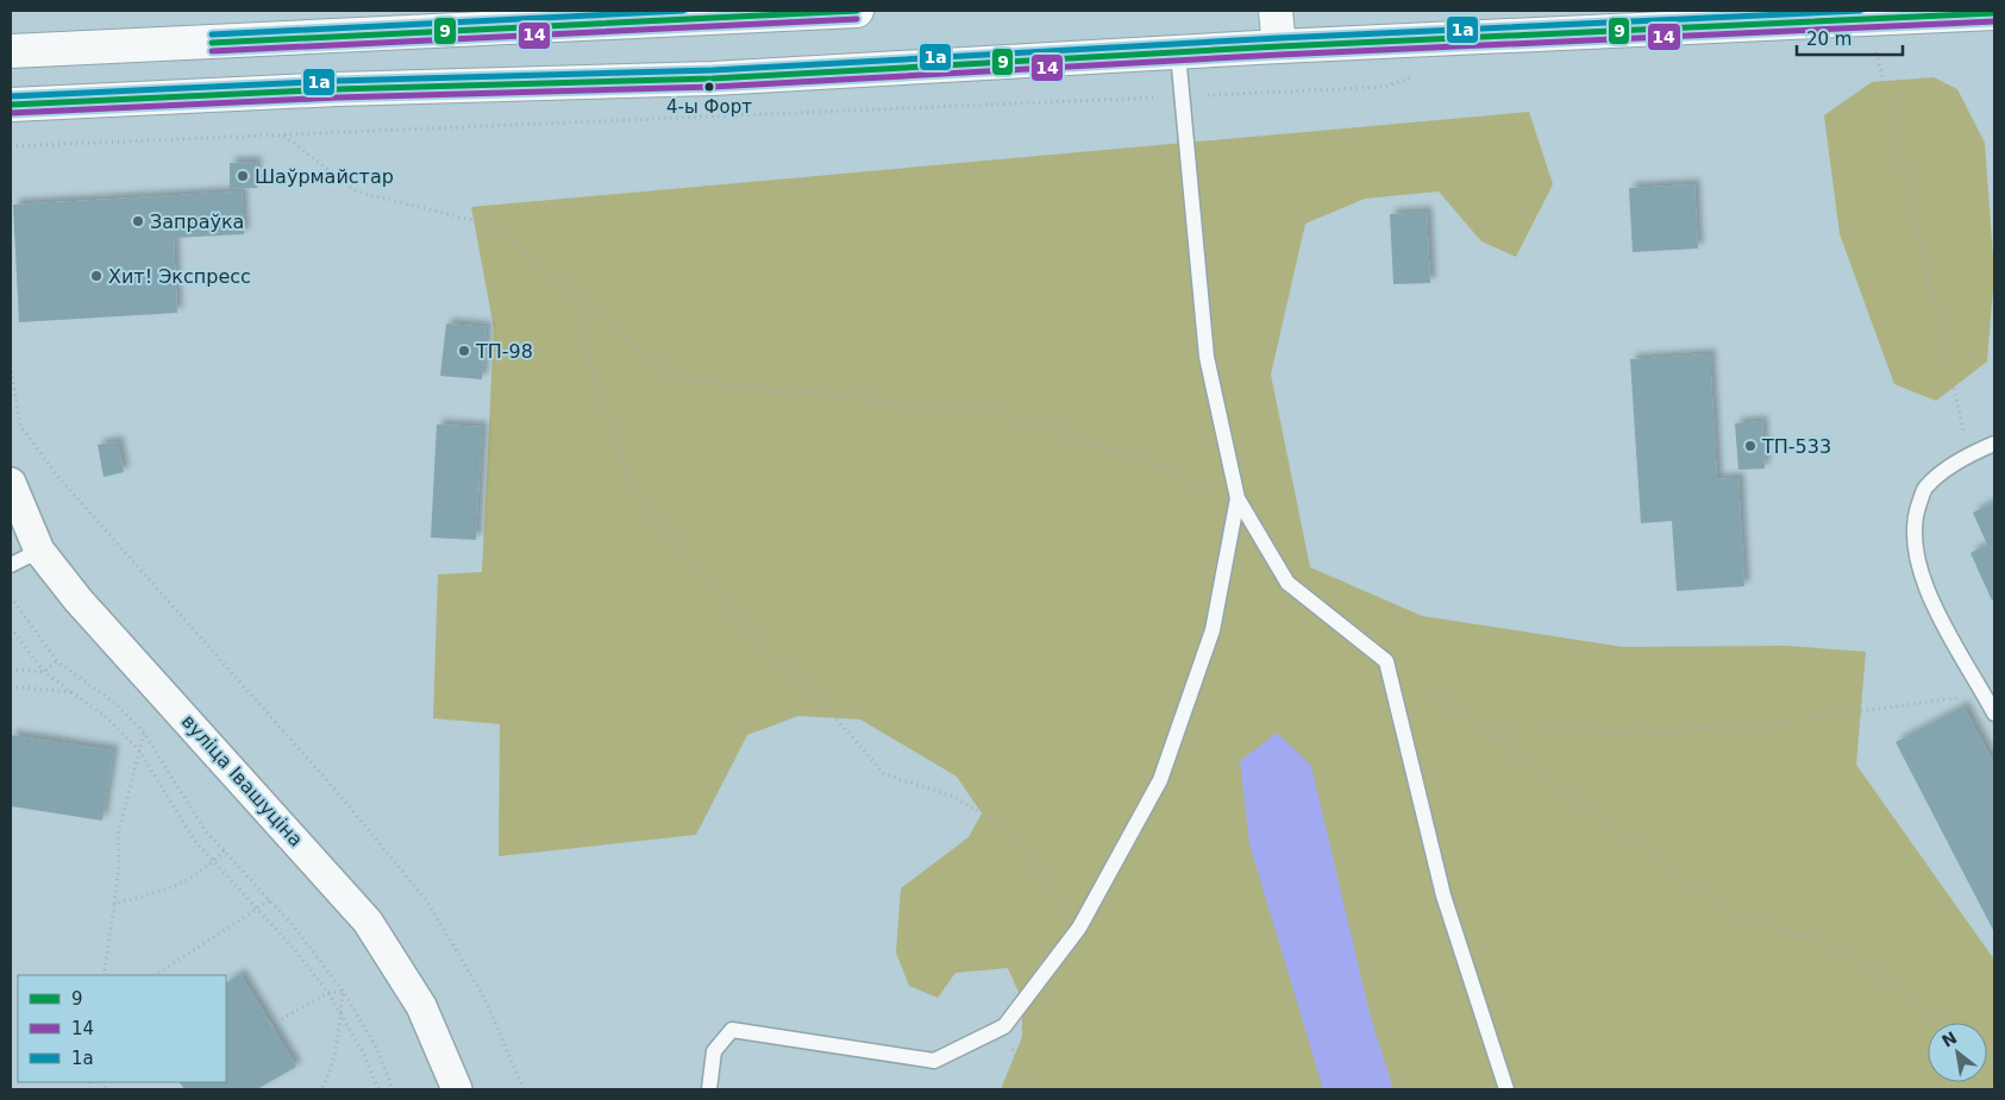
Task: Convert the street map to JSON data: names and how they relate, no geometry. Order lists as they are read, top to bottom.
{
  "streets": {
    "street": ["вуліца Івашуціна"]
  },
  "places": [
    "4-ы Форт",
    "Шаўрмайстар",
    "Запраўка",
    "Хит! Экспресс",
    "ТП-98",
    "ТП-533"
  ],
  "lines": ["transit line 9", "transit line 1а", "transit line 14"],
  "legend": ["9", "14", "1а"],
  "scale_bar": "20 m",
  "north": "top left"
}
